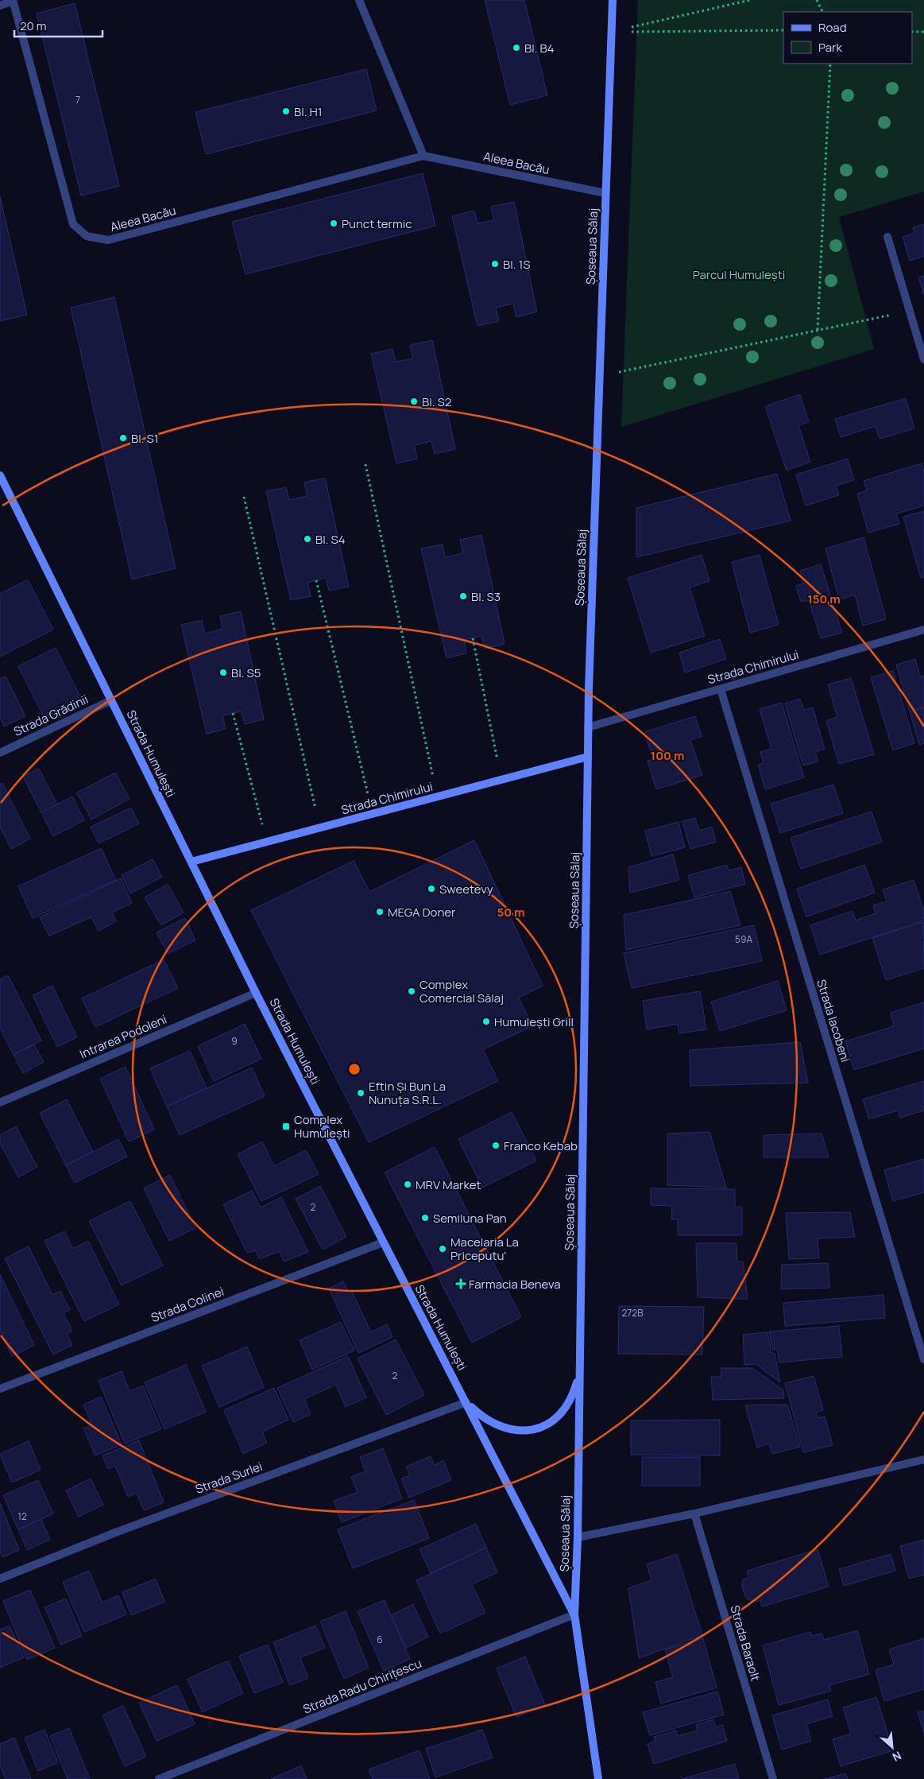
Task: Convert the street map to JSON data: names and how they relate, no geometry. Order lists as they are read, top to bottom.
{
  "streets": {
    "street": [
      "Aleea Bacău",
      "Șoseaua Sălaj",
      "Strada Chimirului",
      "Strada Grădinii",
      "Strada Humulești",
      "Strada Iacobeni",
      "Intrarea Podoleni",
      "Strada Colinei",
      "Strada Surlei",
      "Strada Baraolt",
      "Strada Radu Chirițescu"
    ]
  },
  "crossings": [
    ["Aleea Bacău", "Șoseaua Sălaj"],
    ["Șoseaua Sălaj", "Strada Chimirului"],
    ["Șoseaua Sălaj", "Strada Humulești"],
    ["Șoseaua Sălaj", "Strada Radu Chirițescu"],
    ["Strada Chimirului", "Strada Humulești"],
    ["Strada Chimirului", "Strada Iacobeni"],
    ["Strada Grădinii", "Strada Humulești"],
    ["Strada Humulești", "Intrarea Podoleni"],
    ["Strada Humulești", "Strada Colinei"],
    ["Strada Humulești", "Strada Surlei"],
    ["Strada Humulești", "Strada Radu Chirițescu"]
  ],
  "parks": ["Parcul Humulești"],
  "places": {
    "other": [
      "Bl. B4",
      "Bl. H1",
      "Punct termic",
      "Bl. 1S",
      "Bl. S2",
      "Bl. S1",
      "Bl. S4",
      "Bl. S3",
      "Bl. S5",
      "Sweetevy",
      "MEGA Doner",
      "Complex Comercial Sălaj",
      "Humulești Grill",
      "Eftin Și Bun La Nunuța S.R.L.",
      "Franco Kebab",
      "MRV Market",
      "Semiluna Pan",
      "Macelaria La Priceputu'"
    ],
    "transit": ["Complex Humulești"],
    "health": ["Farmacia Beneva"]
  },
  "house_numbers": [
    "7",
    "59A",
    "9",
    "2",
    "272B",
    "2",
    "12",
    "6"
  ],
  "legend": ["Road", "Park"],
  "scale_bar": "20 m",
  "north": "bottom right",
  "rings": ["150 m", "100 m", "50 m"]
}
